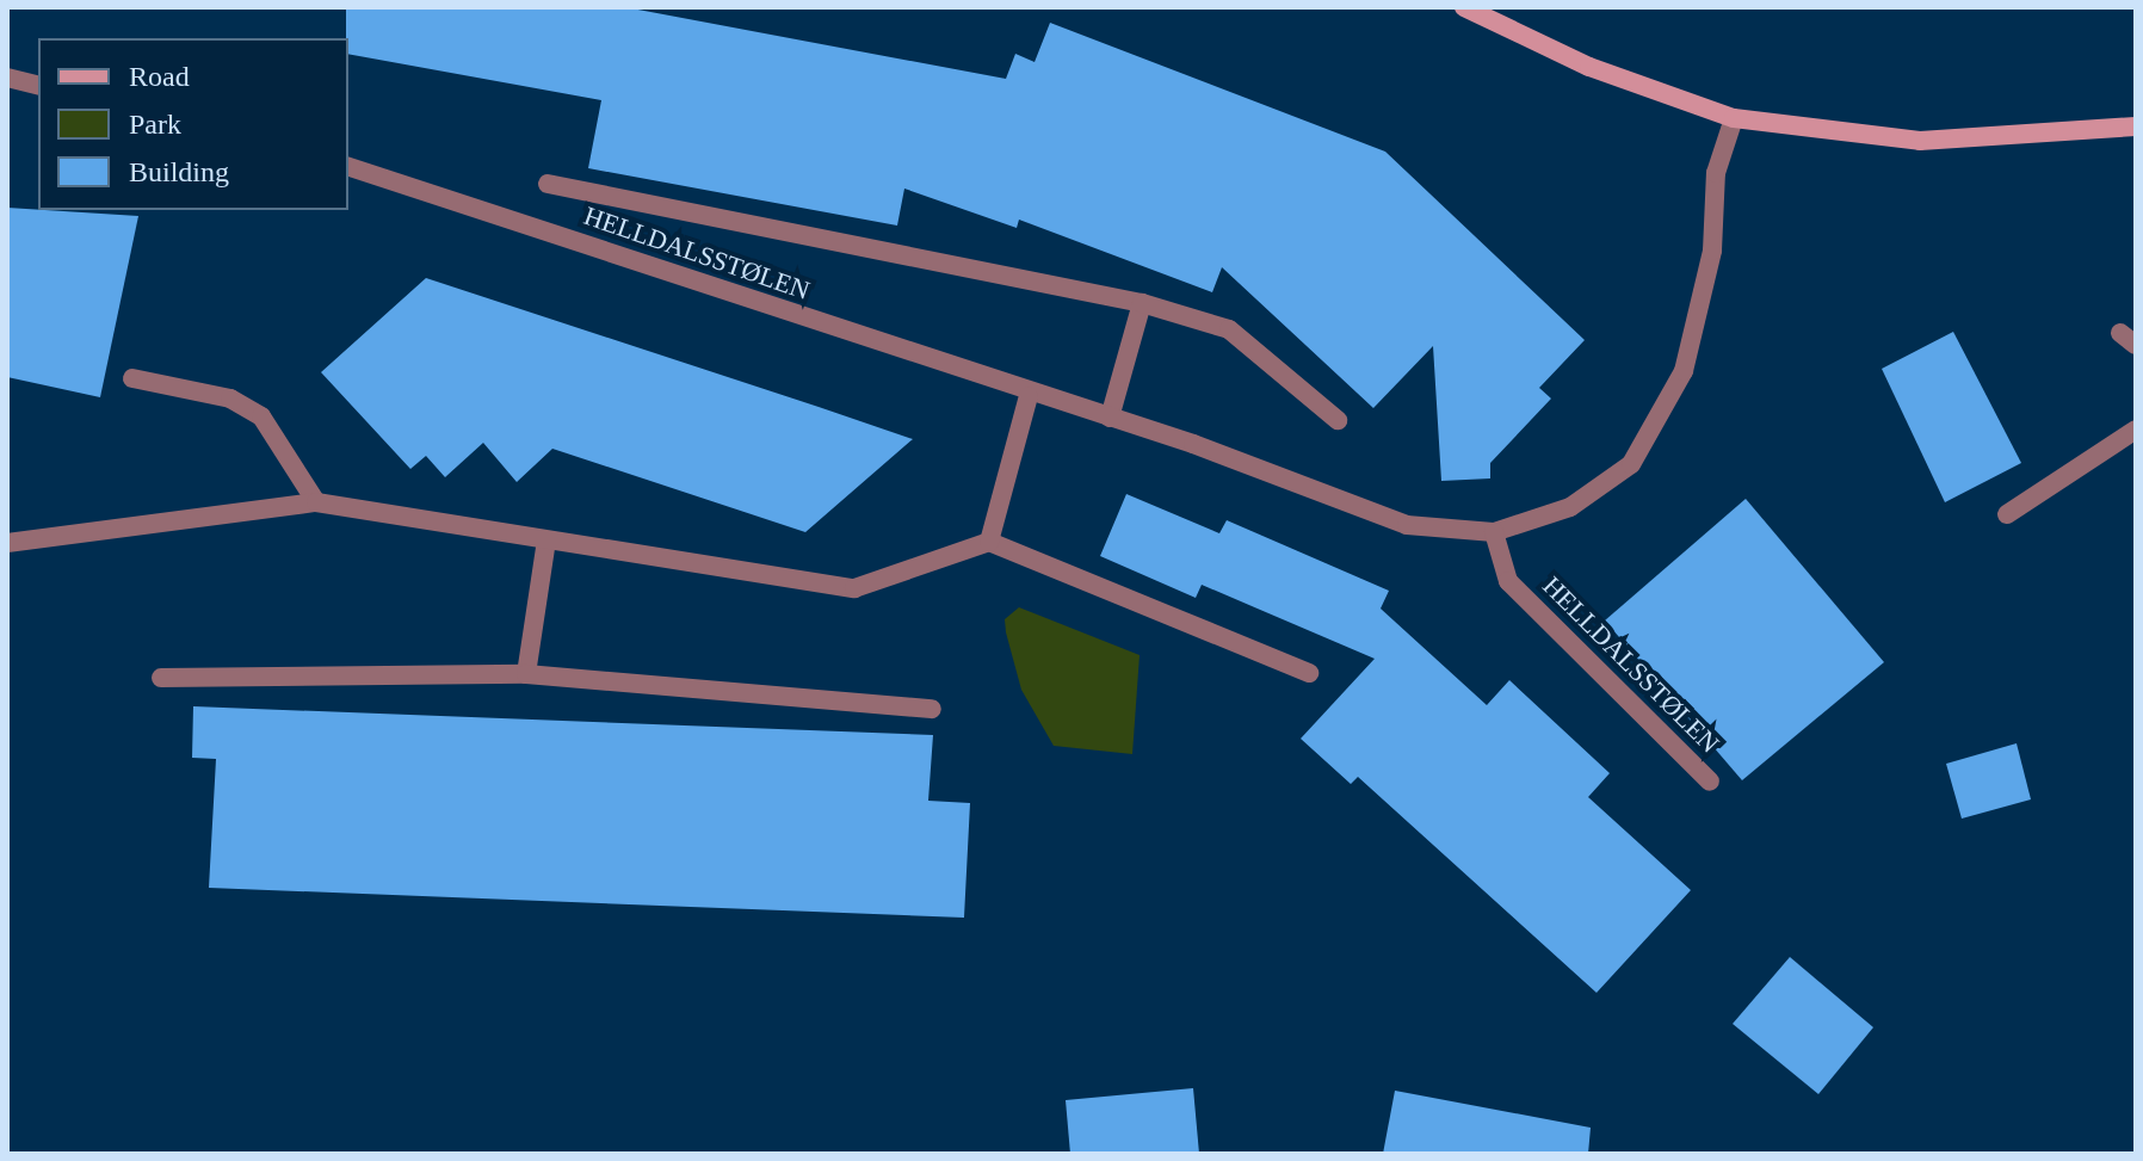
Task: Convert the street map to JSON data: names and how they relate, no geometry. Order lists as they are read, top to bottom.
{
  "streets": {
    "street": ["HELLDALSSTØLEN"]
  },
  "legend": ["Road", "Park", "Building"]
}
